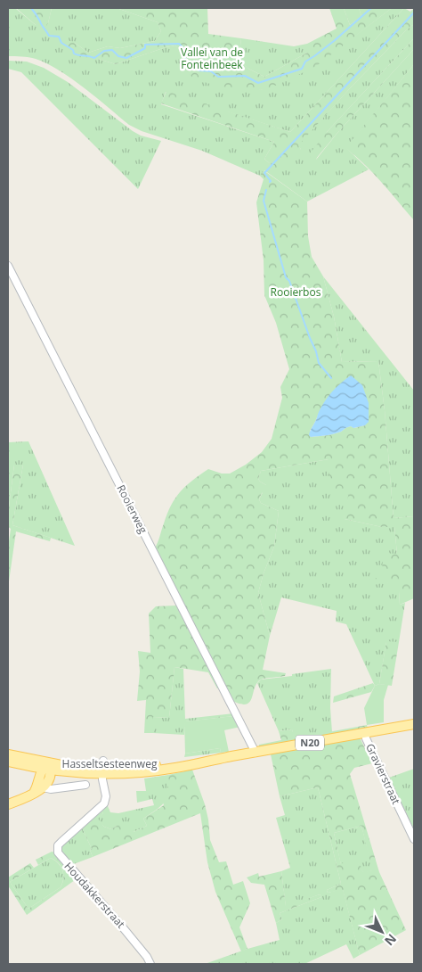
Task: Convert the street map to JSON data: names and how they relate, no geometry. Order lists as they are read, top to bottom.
{
  "streets": {
    "main road": ["N20", "Hasseltsesteenweg"],
    "street": ["Rooierweg", "Gravierstraat", "Houdakkerstraat"]
  },
  "crossings": [
    ["Rooierweg", "Hasseltsesteenweg"],
    ["Hasseltsesteenweg", "Gravierstraat"],
    ["Hasseltsesteenweg", "Houdakkerstraat"]
  ],
  "parks": ["Vallei van de Fonteinbeek", "Rooierbos"],
  "north": "bottom right"
}
